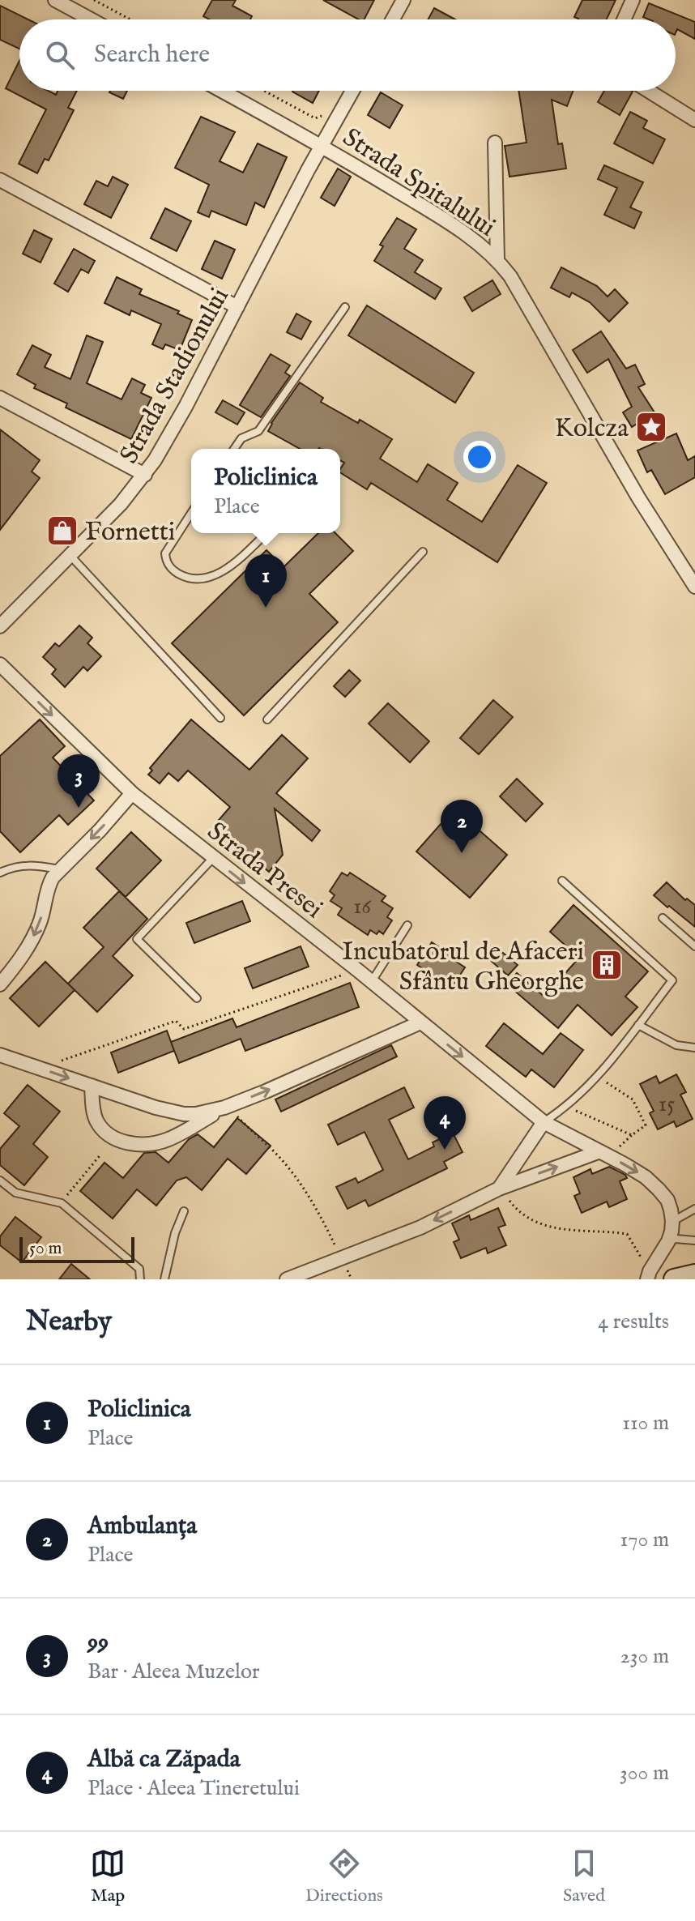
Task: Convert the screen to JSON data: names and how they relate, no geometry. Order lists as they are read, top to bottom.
{
  "streets": {
    "street": ["Strada Spitalului", "Strada Stadionului", "Strada Presei"]
  },
  "crossings": [
    ["Strada Spitalului", "Strada Stadionului"]
  ],
  "one_way": ["Strada Presei"],
  "places": {
    "place": ["Kolcza"],
    "shop": ["Fornetti"],
    "building": ["Incubatorul de Afaceri Sfântu Gheorghe"]
  },
  "house_numbers": ["16", "15"],
  "scale_bar": "50 m",
  "page": {
    "search": "Search here",
    "popup": ["Policlinica", "Place"],
    "pins": [
      "1",
      "3",
      "2",
      "4"
    ],
    "scale": "50 m",
    "heading": ["Nearby", "4 results"],
    "list": [
      {
        "mark": "1",
        "name": "Policlinica",
        "note": "Place",
        "value": "110 m"
      },
      {
        "mark": "2",
        "name": "Ambulanța",
        "note": "Place",
        "value": "170 m"
      },
      {
        "mark": "3",
        "name": "99",
        "note": "Bar · Aleea Muzelor",
        "value": "230 m"
      },
      {
        "mark": "4",
        "name": "Albă ca Zăpada",
        "note": "Place · Aleea Tineretului",
        "value": "300 m"
      }
    ],
    "nav": ["Map", "Directions", "Saved"]
  }
}
